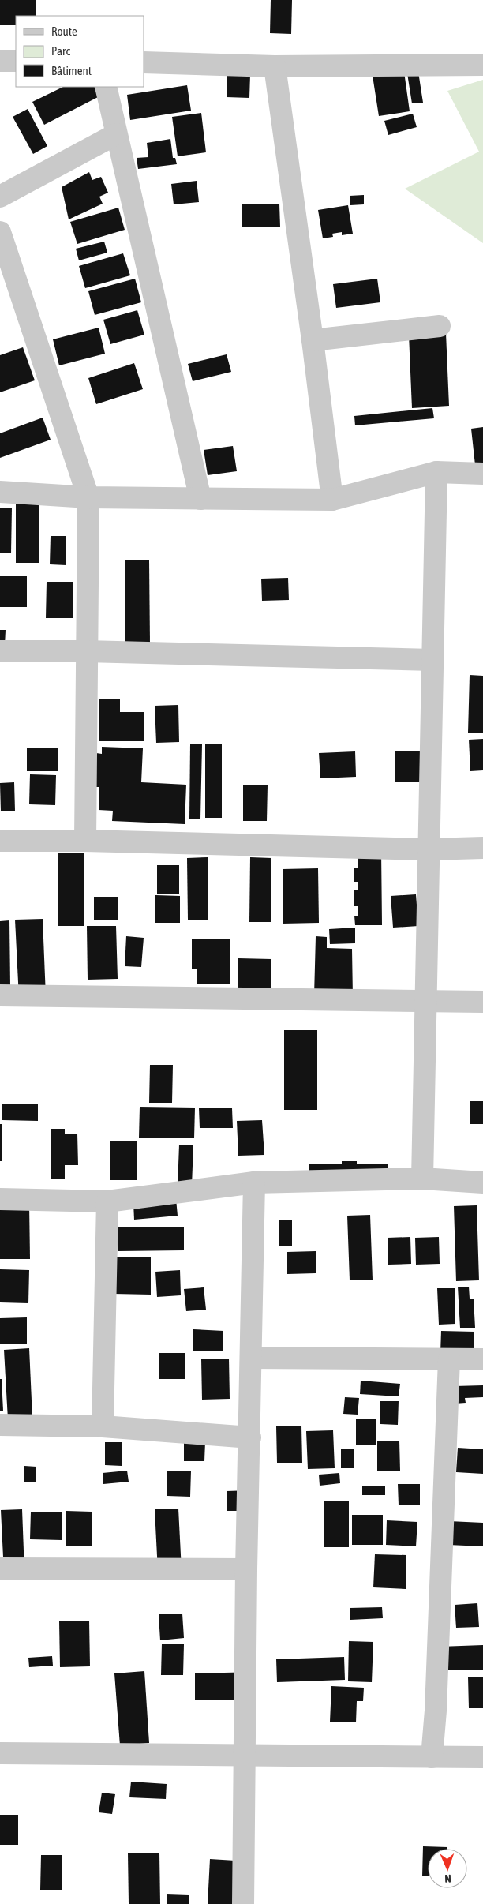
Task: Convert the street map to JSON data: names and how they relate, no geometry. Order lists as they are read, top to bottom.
{
  "legend": ["Route", "Parc", "Bâtiment"],
  "north": "bottom"
}
